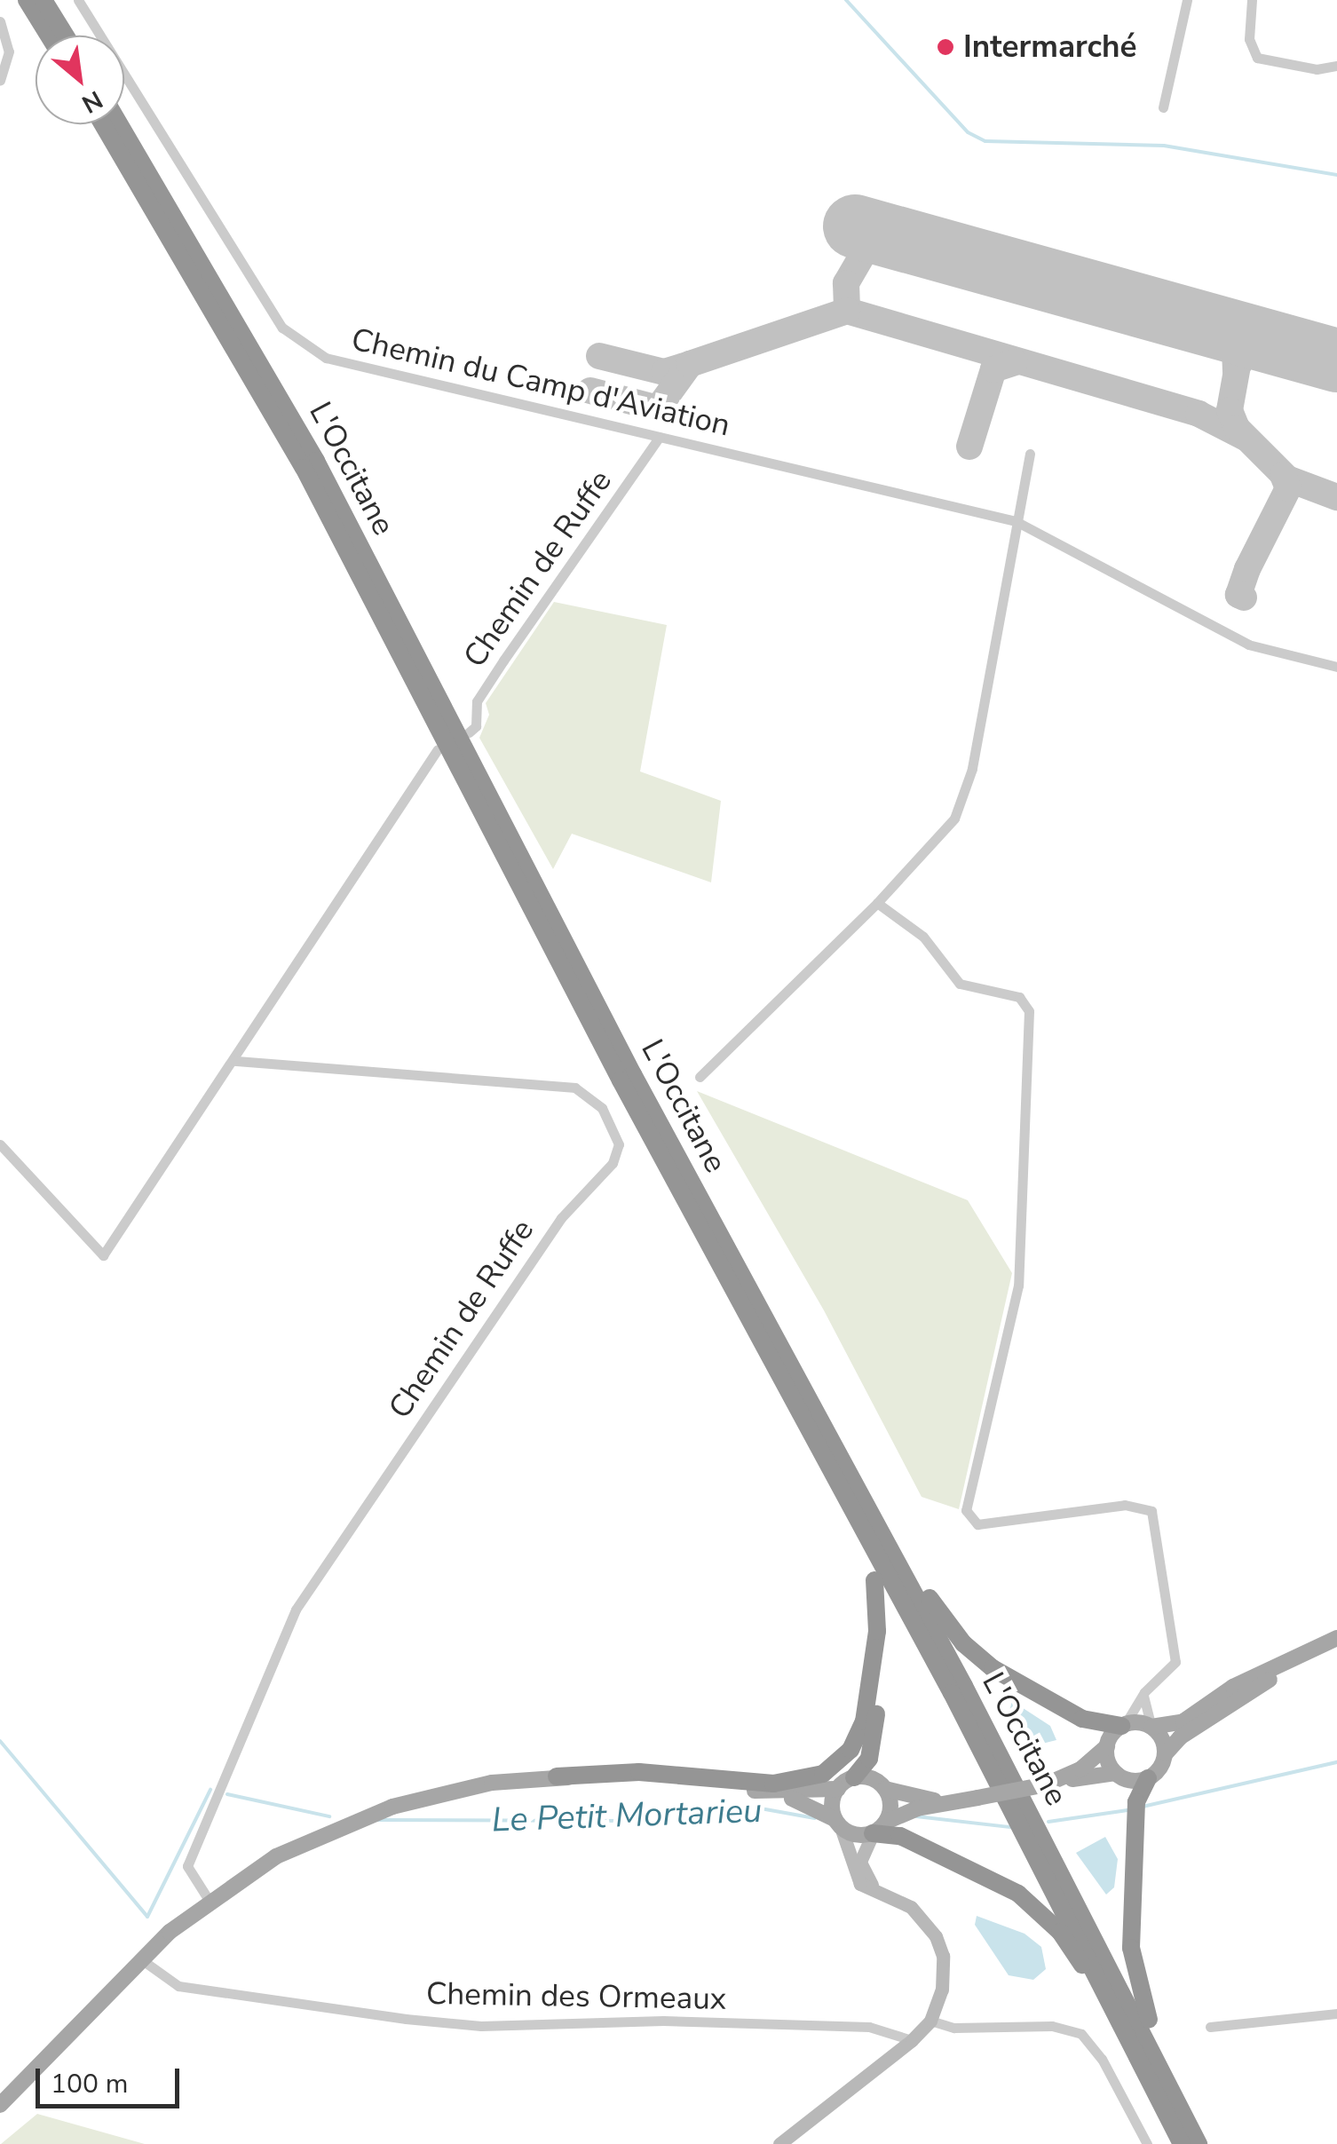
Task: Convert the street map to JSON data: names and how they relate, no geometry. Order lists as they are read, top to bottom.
{
  "streets": {
    "highway": ["L'Occitane"],
    "street": ["Chemin du Camp d'Aviation", "Chemin de Ruffe", "Chemin des Ormeaux"]
  },
  "crossings": [
    ["Chemin du Camp d'Aviation", "Chemin de Ruffe"]
  ],
  "water": ["Le Petit Mortarieu"],
  "places": ["Intermarché"],
  "scale_bar": "100 m",
  "north": "bottom right"
}
